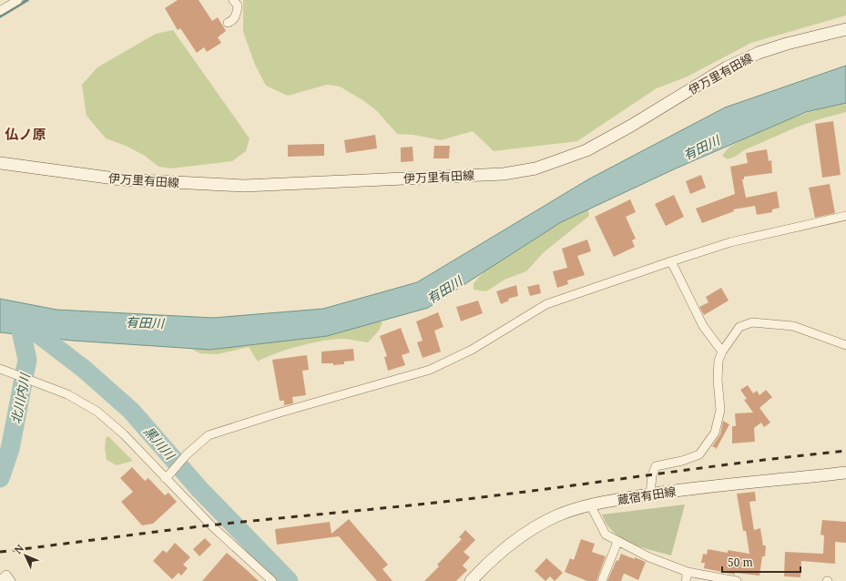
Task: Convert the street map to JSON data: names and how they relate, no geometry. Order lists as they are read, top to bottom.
{
  "streets": {
    "main road": ["伊万里有田線", "蔵宿有田線"]
  },
  "districts": ["仏ノ原"],
  "water": ["有田川", "北川内川", "黒川川"],
  "scale_bar": "50 m",
  "north": "top left"
}
